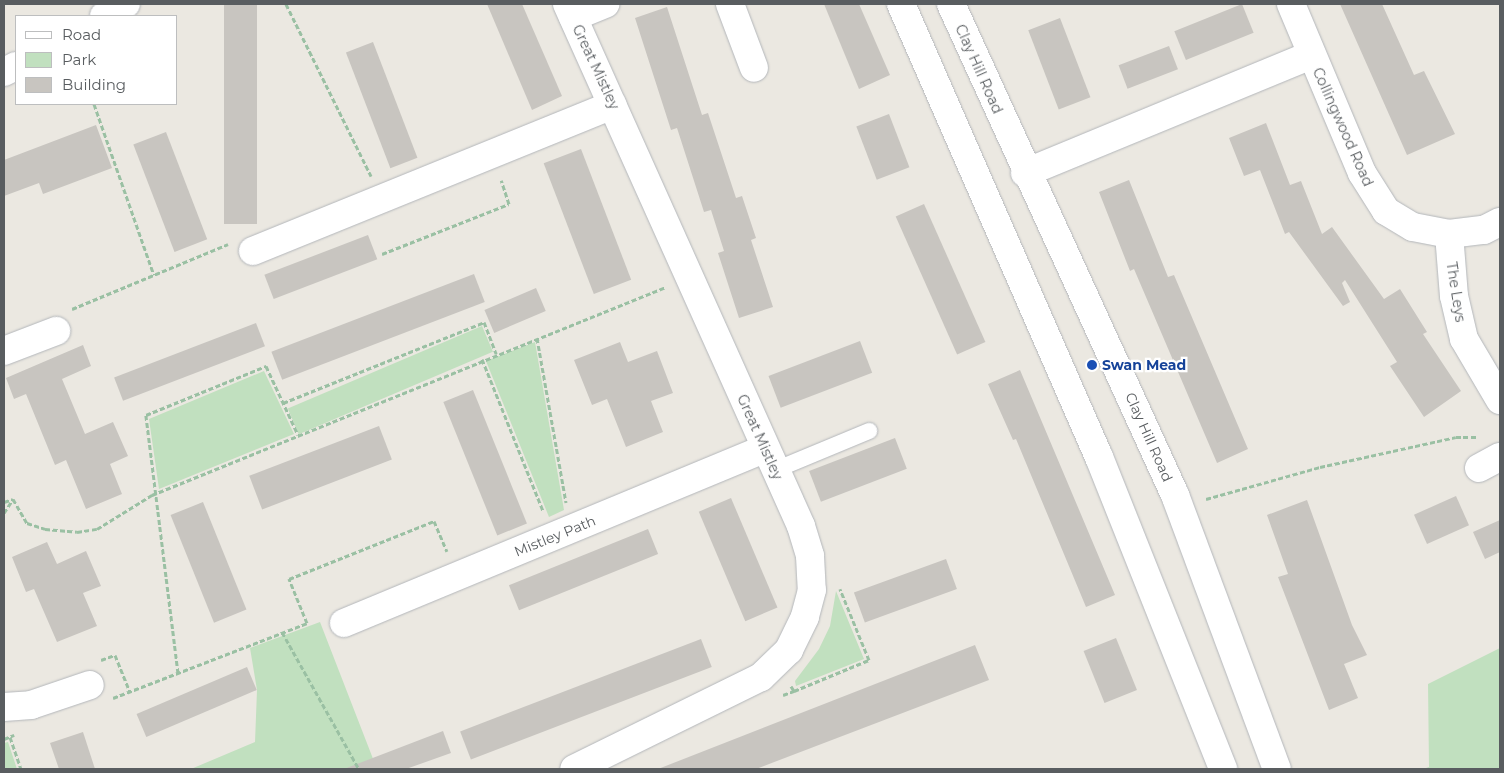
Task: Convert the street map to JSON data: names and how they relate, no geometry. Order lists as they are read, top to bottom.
{
  "streets": {
    "street": [
      "Great Mistley",
      "Clay Hill Road",
      "Collingwood Road",
      "The Leys",
      "Mistley Path"
    ]
  },
  "crossings": [
    ["Great Mistley", "Mistley Path"],
    ["Collingwood Road", "The Leys"]
  ],
  "places": ["Swan Mead"],
  "legend": ["Road", "Park", "Building"]
}
